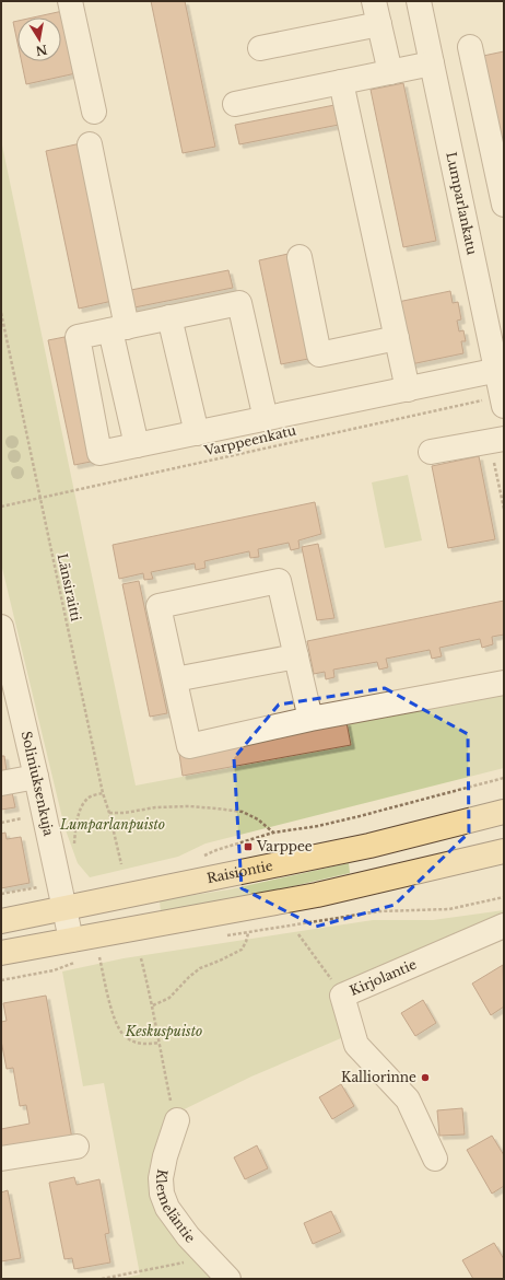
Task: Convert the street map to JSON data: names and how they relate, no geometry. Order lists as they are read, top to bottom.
{
  "streets": {
    "main road": ["Raisiontie"],
    "street": [
      "Lumparlankatu",
      "Soliniuksenkuja",
      "Kirjolantie",
      "Klemeläntie"
    ],
    "path": ["Varppeenkatu", "Länsiraitti"]
  },
  "crossings": [
    ["Lumparlankatu", "Varppeenkatu"],
    ["Varppeenkatu", "Länsiraitti"],
    ["Soliniuksenkuja", "Raisiontie"]
  ],
  "parks": ["Lumparlanpuisto", "Keskuspuisto"],
  "places": {
    "transit": ["Varppee"],
    "other": ["Kalliorinne"]
  },
  "north": "bottom"
}
